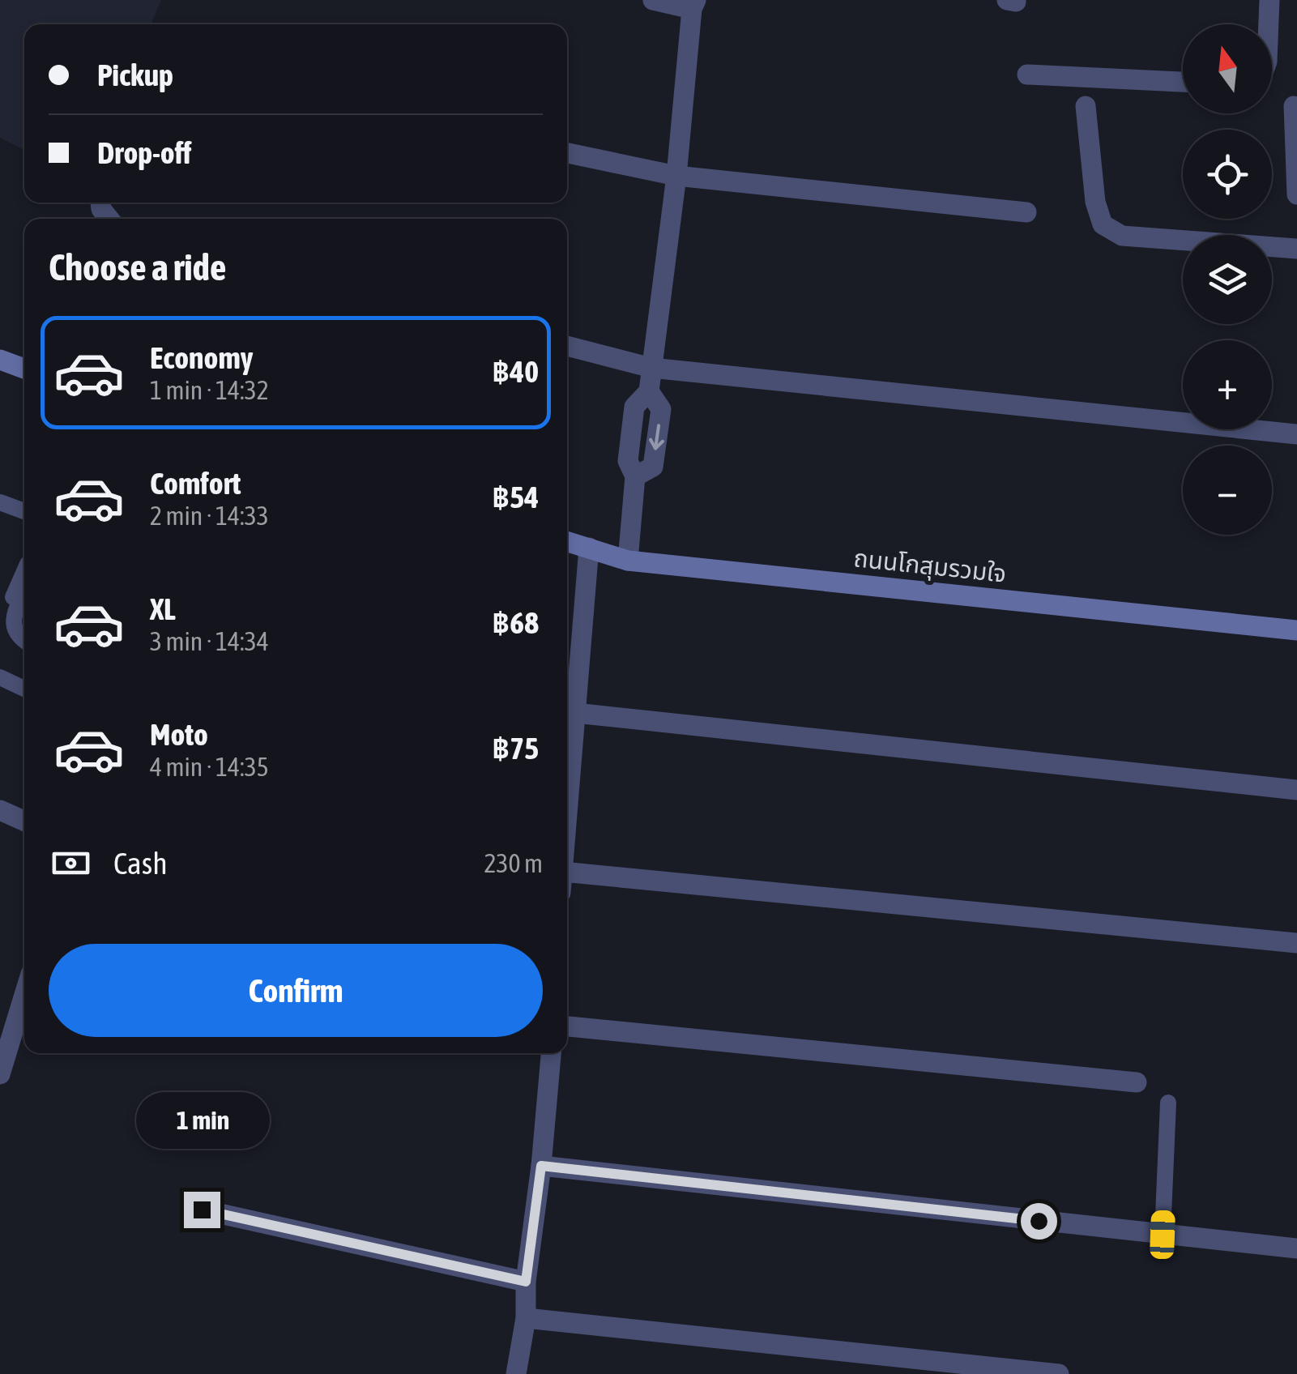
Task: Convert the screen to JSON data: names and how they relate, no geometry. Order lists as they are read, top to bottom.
{
  "streets": {
    "street": ["ถนนโกสุมรวมใจ"]
  },
  "north": "top",
  "page": {
    "map_buttons": ["+", "−"],
    "banner": ["Pickup", "Drop-off"],
    "heading": "Choose a ride",
    "list": [
      {
        "name": "Economy",
        "note": "1 min · 14:32",
        "value": "฿40"
      },
      {
        "name": "Comfort",
        "note": "2 min · 14:33",
        "value": "฿54"
      },
      {
        "name": "XL",
        "note": "3 min · 14:34",
        "value": "฿68"
      },
      {
        "name": "Moto",
        "note": "4 min · 14:35",
        "value": "฿75"
      }
    ],
    "pay": ["Cash", "230 m"],
    "buttons": "Confirm",
    "bubble": "1 min"
  }
}
